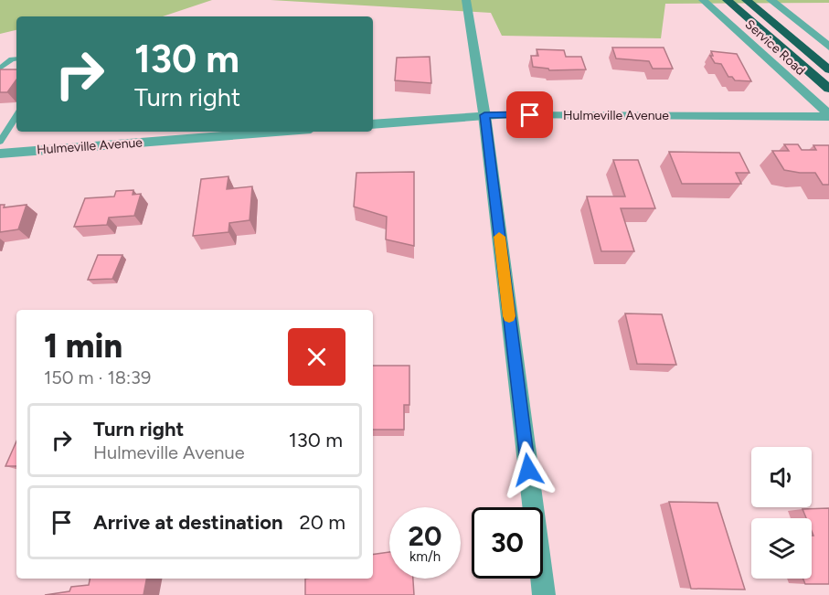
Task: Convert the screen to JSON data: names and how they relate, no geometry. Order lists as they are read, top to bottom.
{
  "streets": {
    "street": ["Service Road", "Hulmeville Avenue"]
  },
  "crossings": [
    ["Service Road", "Hulmeville Avenue"]
  ],
  "page": {
    "turn": ["130 m", "Turn right"],
    "heading": ["1 min", "150 m · 18:39"],
    "list": [
      {
        "name": "Turn right",
        "note": "Hulmeville Avenue",
        "value": "130 m"
      },
      {
        "name": "Arrive at destination",
        "value": "20 m"
      }
    ],
    "speed": "20 km/h",
    "limit": "30"
  }
}
